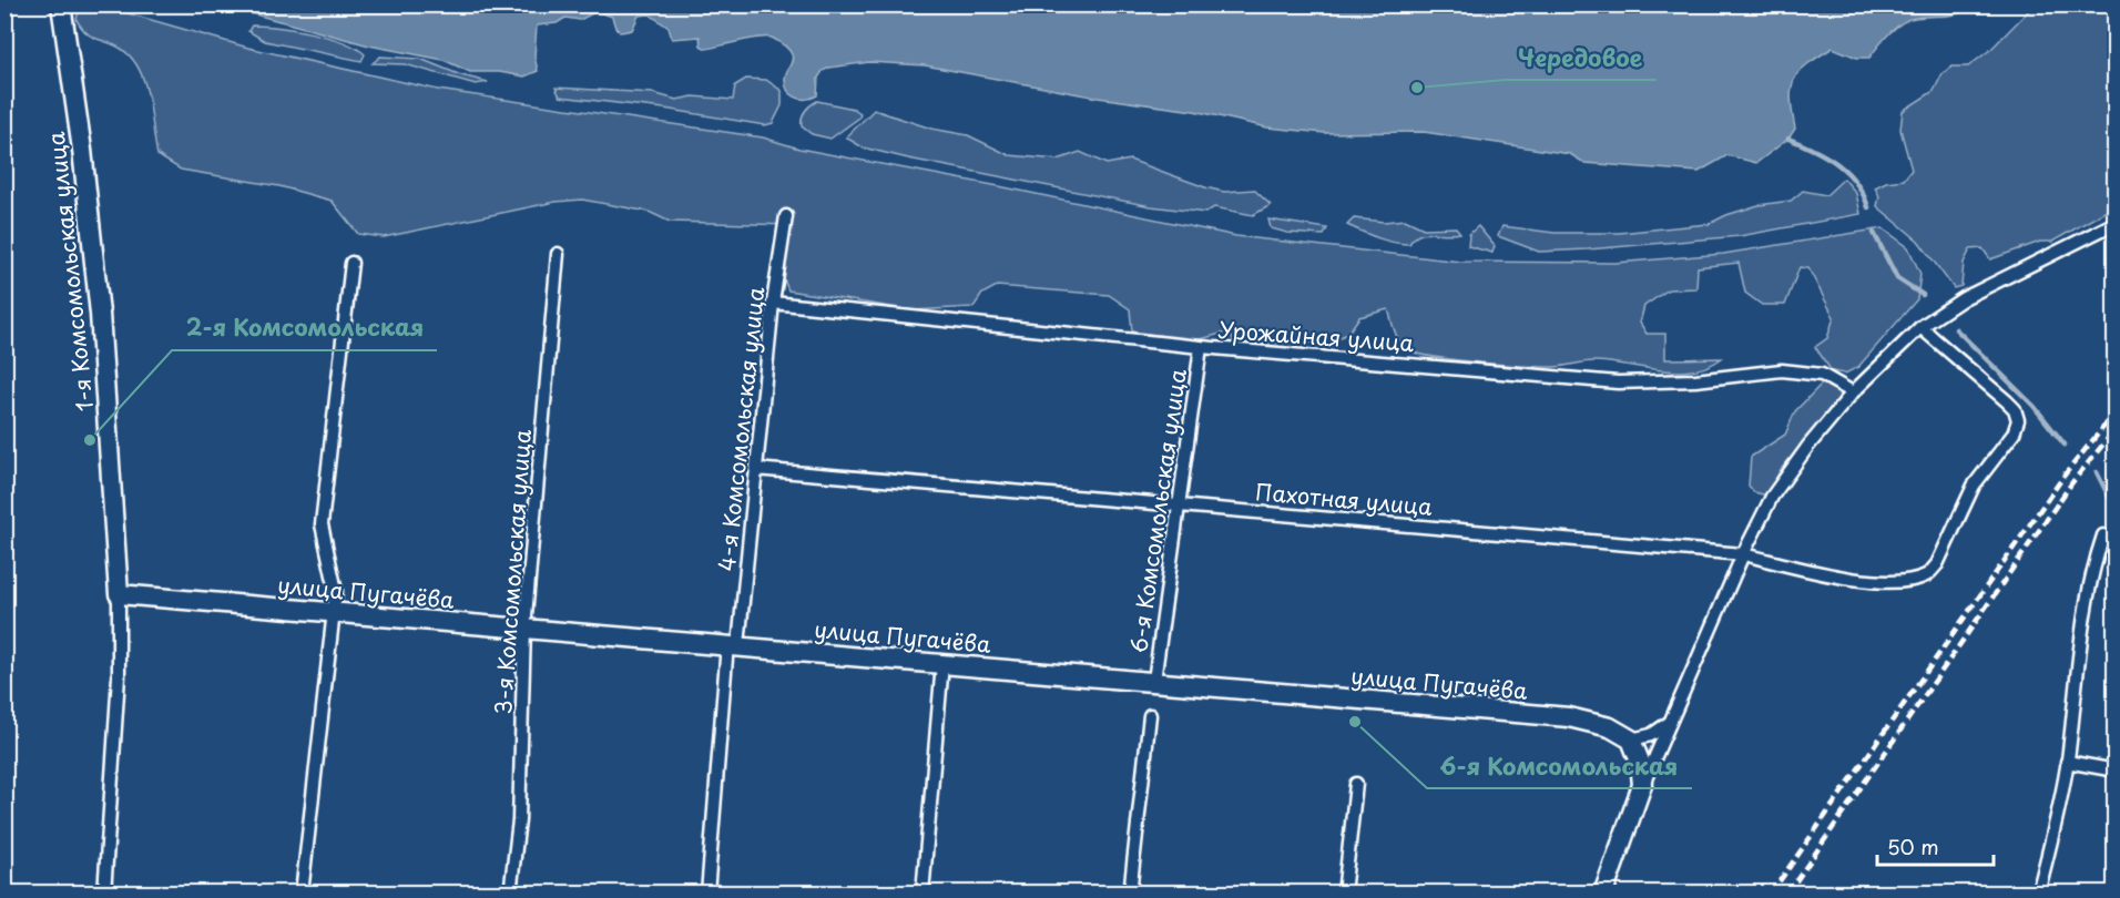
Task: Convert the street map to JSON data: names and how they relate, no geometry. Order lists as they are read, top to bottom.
{
  "streets": {
    "main road": ["1-я Комсомольская улица", "улица Пугачёва"],
    "street": [
      "Урожайная улица",
      "4-я Комсомольская улица",
      "Пахотная улица",
      "6-я Комсомольская улица",
      "3-я Комсомольская улица"
    ]
  },
  "crossings": [
    ["1-я Комсомольская улица", "улица Пугачёва"],
    ["Урожайная улица", "4-я Комсомольская улица"],
    ["Урожайная улица", "6-я Комсомольская улица"],
    ["4-я Комсомольская улица", "Пахотная улица"],
    ["4-я Комсомольская улица", "улица Пугачёва"],
    ["Пахотная улица", "6-я Комсомольская улица"],
    ["6-я Комсомольская улица", "улица Пугачёва"],
    ["3-я Комсомольская улица", "улица Пугачёва"]
  ],
  "places": ["Чередовое", "2-я Комсомольская", "6-я Комсомольская"],
  "scale_bar": "50 m"
}
